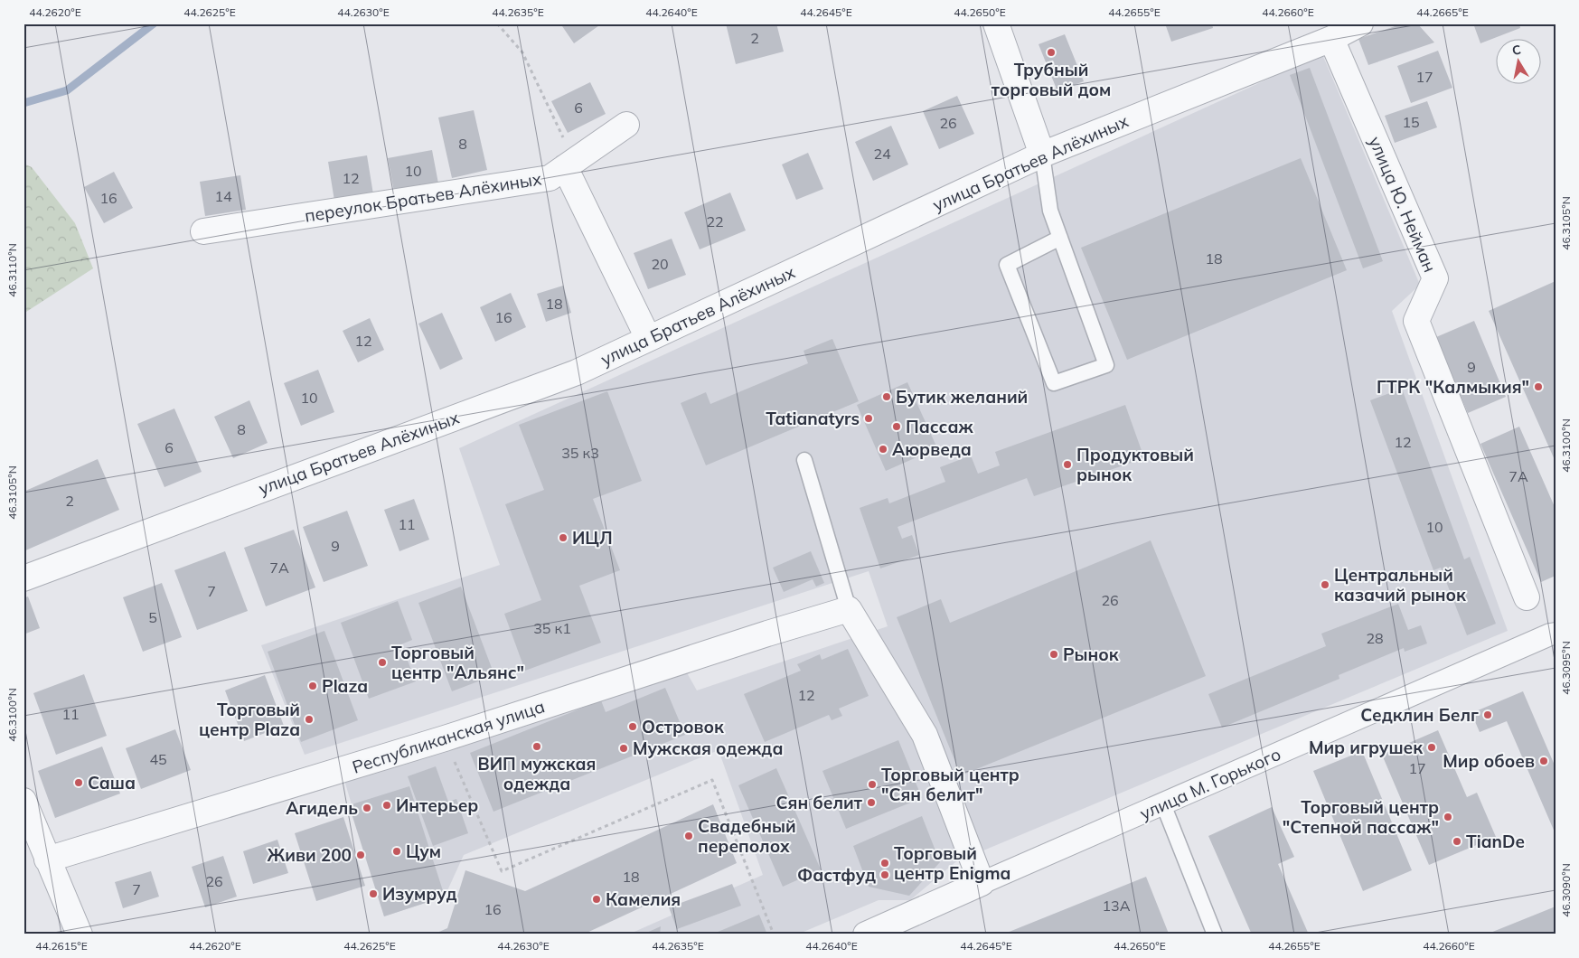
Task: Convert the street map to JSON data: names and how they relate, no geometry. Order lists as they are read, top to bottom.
{
  "streets": {
    "street": [
      "улица Братьев Алёхиных",
      "переулок Братьев Алёхиных",
      "улица Ю. Нейман",
      "Республиканская улица",
      "улица М. Горького"
    ]
  },
  "crossings": [
    ["улица Братьев Алёхиных", "улица Ю. Нейман"]
  ],
  "places": [
    "Трубный торговый дом",
    "ГТРК \"Калмыкия\"",
    "Бутик желаний",
    "Tatianatyrs",
    "Пассаж",
    "Аюрведа",
    "Продуктовый рынок",
    "ИЦЛ",
    "Центральный казачий рынок",
    "Рынок",
    "Торговый центр \"Альянс\"",
    "Plaza",
    "Седклин Белг",
    "Торговый центр Plaza",
    "Островок",
    "ВИП мужская одежда",
    "Мир игрушек",
    "Мужская одежда",
    "Мир обоев",
    "Саша",
    "Торговый центр \"Сян белит\"",
    "Сян белит",
    "Интерьер",
    "Агидель",
    "Торговый центр \"Степной пассаж\"",
    "Свадебный переполох",
    "TianDe",
    "Цум",
    "Живи 200",
    "Торговый центр Enigma",
    "Фастфуд",
    "Изумруд",
    "Камелия"
  ],
  "house_numbers": [
    "2",
    "17",
    "6",
    "15",
    "26",
    "8",
    "24",
    "10",
    "12",
    "14",
    "16",
    "22",
    "18",
    "20",
    "18",
    "16",
    "12",
    "9",
    "10",
    "8",
    "12",
    "6",
    "35 к3",
    "7А",
    "2",
    "11",
    "10",
    "9",
    "7А",
    "7",
    "26",
    "5",
    "35 к1",
    "28",
    "12",
    "11",
    "45",
    "17",
    "18",
    "26",
    "7",
    "13А",
    "16"
  ],
  "north": "top",
  "coordinates": [
    "44.2620°E",
    "44.2625°E",
    "44.2630°E",
    "44.2635°E",
    "44.2640°E",
    "44.2645°E",
    "44.2650°E",
    "44.2655°E",
    "44.2660°E",
    "44.2665°E",
    "46.3105°N",
    "46.3110°N",
    "46.3100°N",
    "46.3095°N",
    "46.3090°N",
    "44.2615°E"
  ]
}
